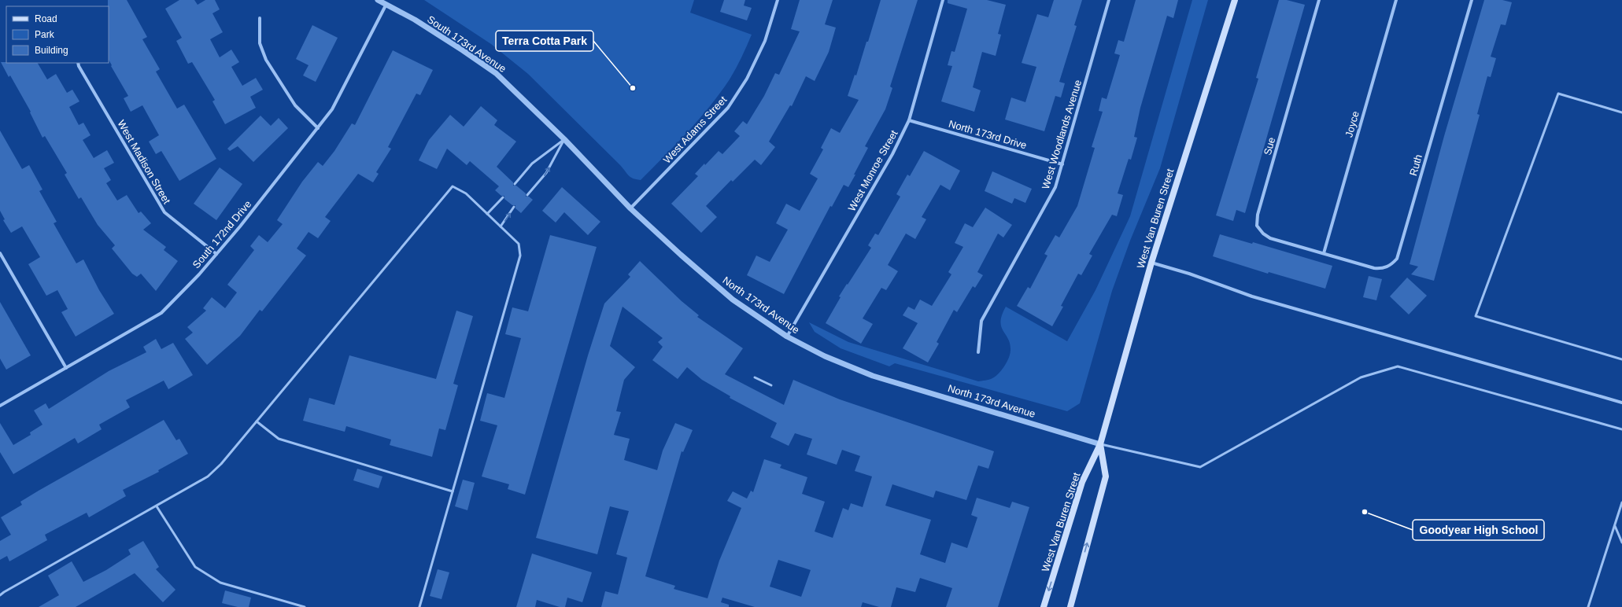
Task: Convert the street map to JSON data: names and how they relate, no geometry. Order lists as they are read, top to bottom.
{
  "streets": {
    "main road": ["West Van Buren Street"],
    "street": [
      "South 173rd Avenue",
      "Joyce",
      "West Adams Street",
      "North 173rd Drive",
      "West Woodlands Avenue",
      "Sue",
      "West Madison Street",
      "Ruth",
      "West Monroe Street",
      "South 172nd Drive",
      "North 173rd Avenue"
    ]
  },
  "crossings": [
    ["South 173rd Avenue", "South 172nd Drive"],
    ["South 173rd Avenue", "North 173rd Avenue"],
    ["Joyce", "Sue"],
    ["Joyce", "Ruth"],
    ["West Adams Street", "North 173rd Avenue"],
    ["North 173rd Drive", "West Woodlands Avenue"],
    ["North 173rd Drive", "West Monroe Street"],
    ["Sue", "Ruth"],
    ["West Madison Street", "South 172nd Drive"],
    ["West Monroe Street", "North 173rd Avenue"],
    ["West Van Buren Street", "North 173rd Avenue"]
  ],
  "places": ["Terra Cotta Park", "Goodyear High School"],
  "legend": ["Road", "Park", "Building"]
}
